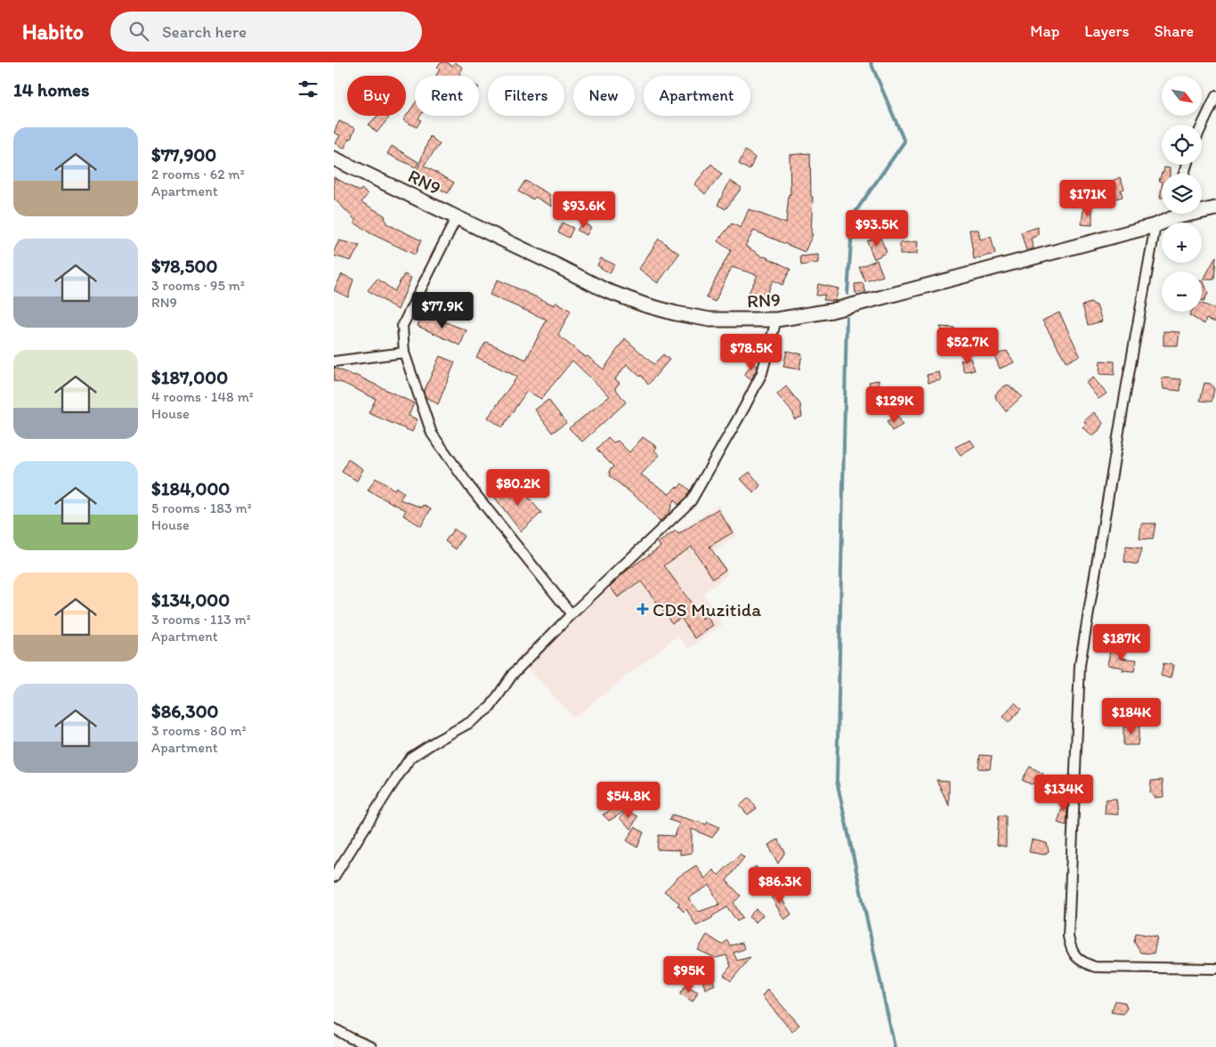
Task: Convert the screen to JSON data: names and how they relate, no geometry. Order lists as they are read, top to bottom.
{
  "streets": {
    "main road": ["RN9"]
  },
  "places": {
    "health": ["CDS Muzitida"]
  },
  "north": "bottom right",
  "page": {
    "header": "Habito",
    "search": "Search here",
    "nav": ["Map", "Layers", "Share"],
    "heading": "14 homes",
    "map_buttons": ["+", "−"],
    "chip": [
      "Buy",
      "Rent",
      "Filters",
      "New",
      "Apartment"
    ],
    "list": [
      {
        "name": "$77,900",
        "note": "2 rooms · 62 m² · Apartment"
      },
      {
        "name": "$78,500",
        "note": "3 rooms · 95 m² · RN9"
      },
      {
        "name": "$187,000",
        "note": "4 rooms · 148 m² · House"
      },
      {
        "name": "$184,000",
        "note": "5 rooms · 183 m² · House"
      },
      {
        "name": "$134,000",
        "note": "3 rooms · 113 m² · Apartment"
      },
      {
        "name": "$86,300",
        "note": "3 rooms · 80 m² · Apartment"
      }
    ],
    "price": [
      "$171K",
      "$93.6K",
      "$93.5K",
      "$77.9K",
      "$52.7K",
      "$78.5K",
      "$129K",
      "$80.2K",
      "$187K",
      "$184K",
      "$134K",
      "$54.8K",
      "$86.3K",
      "$95K"
    ]
  }
}
